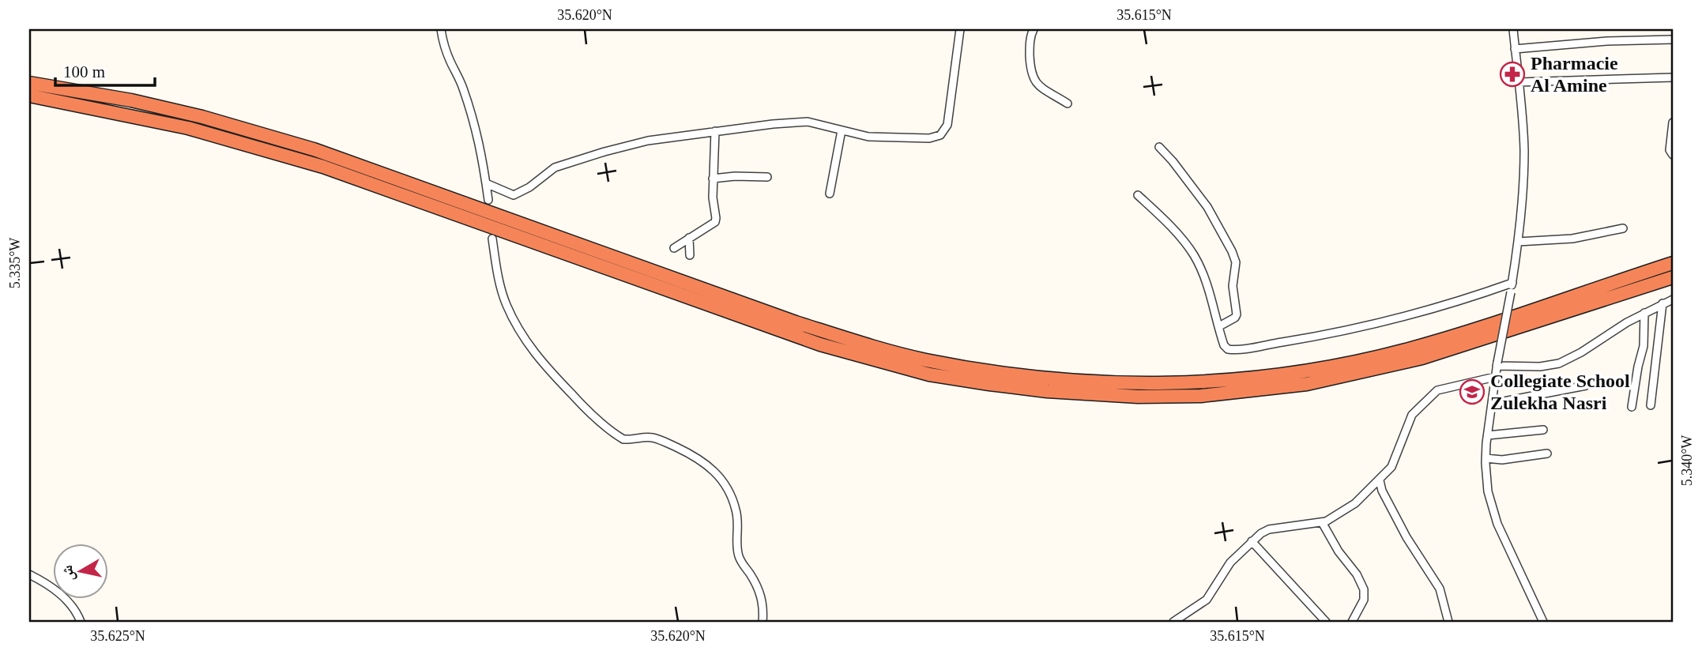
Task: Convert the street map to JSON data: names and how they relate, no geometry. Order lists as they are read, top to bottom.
{
  "places": {
    "pharmacy": ["Pharmacie Al Amine"],
    "school or university": ["Collegiate School Zulekha Nasri"]
  },
  "scale_bar": "100 m",
  "north": "left",
  "coordinates": [
    "35.620°N",
    "35.615°N",
    "5.335°W",
    "5.340°W",
    "35.625°N"
  ]
}
